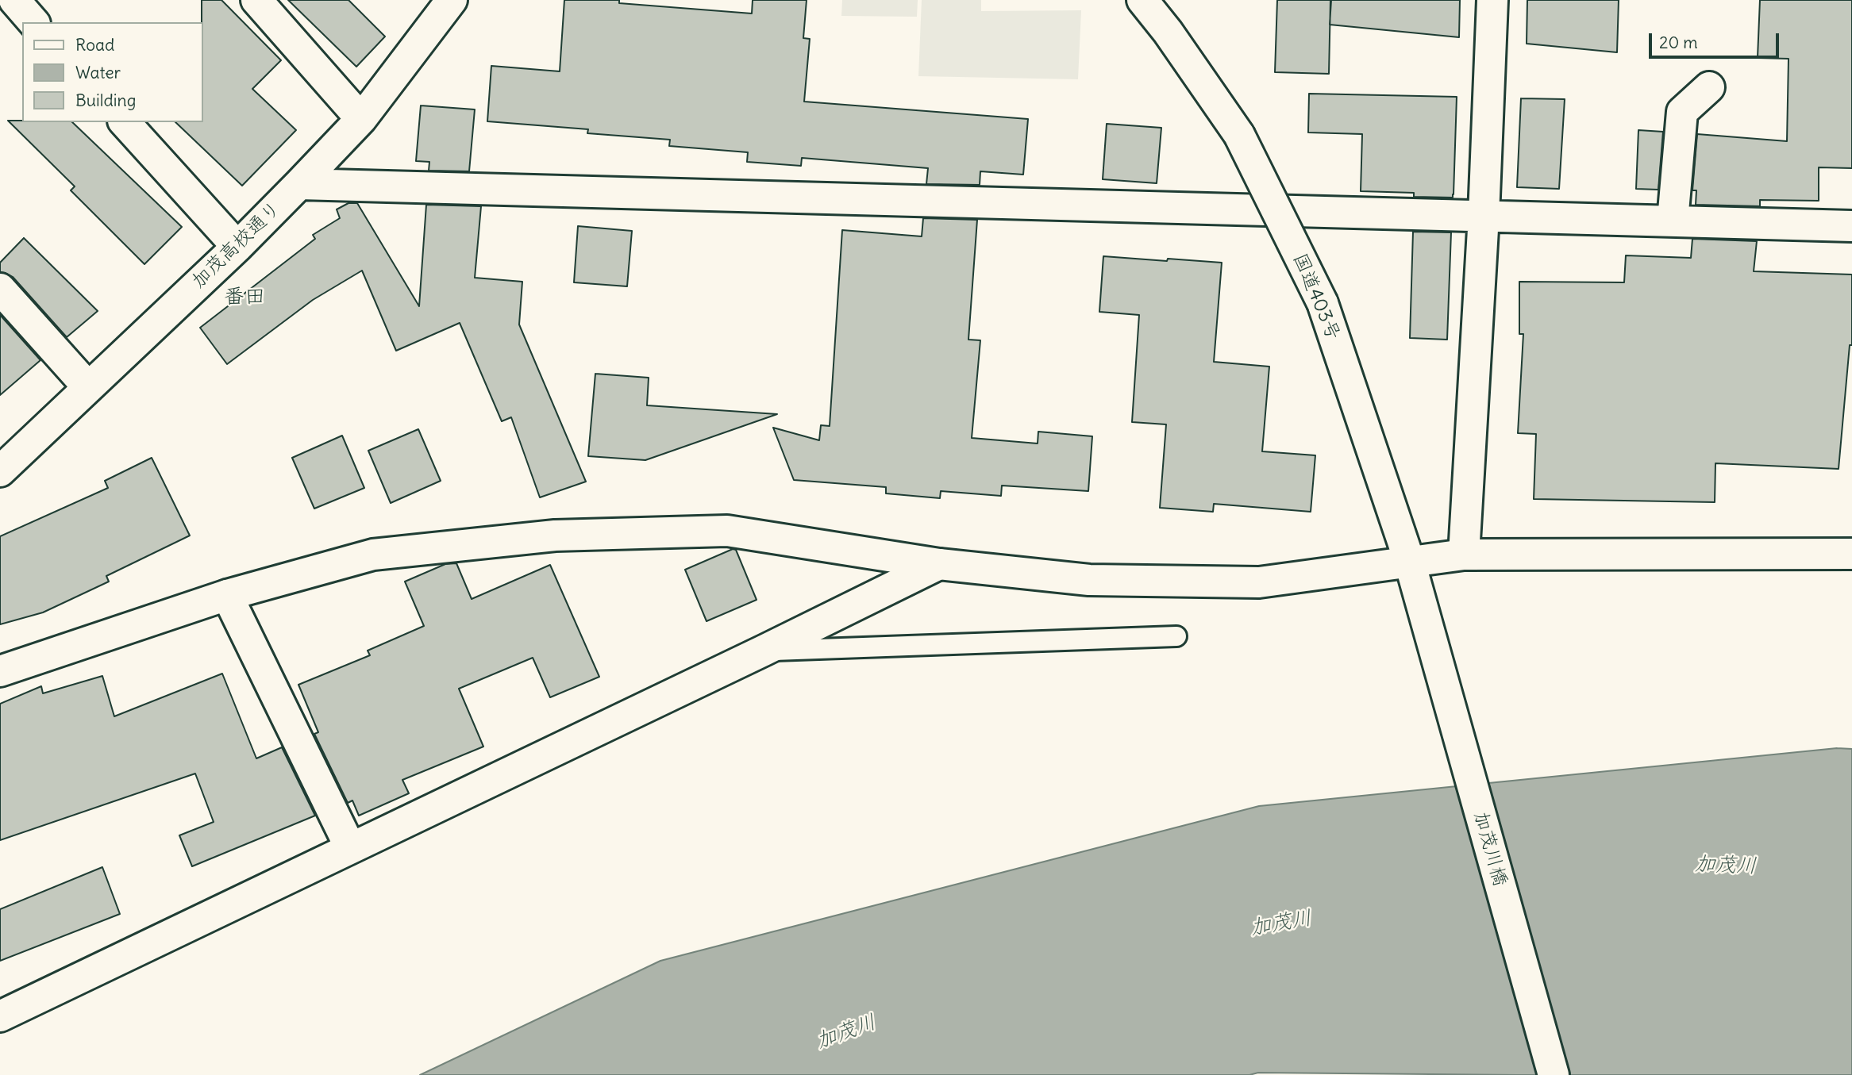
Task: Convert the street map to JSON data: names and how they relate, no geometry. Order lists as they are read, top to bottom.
{
  "streets": {
    "main road": ["加茂高校通り", "国道403号", "加茂川橋"]
  },
  "crossings": [
    ["国道403号", "加茂川橋"]
  ],
  "districts": ["番田"],
  "water": ["加茂川"],
  "legend": ["Road", "Water", "Building"],
  "scale_bar": "20 m"
}
